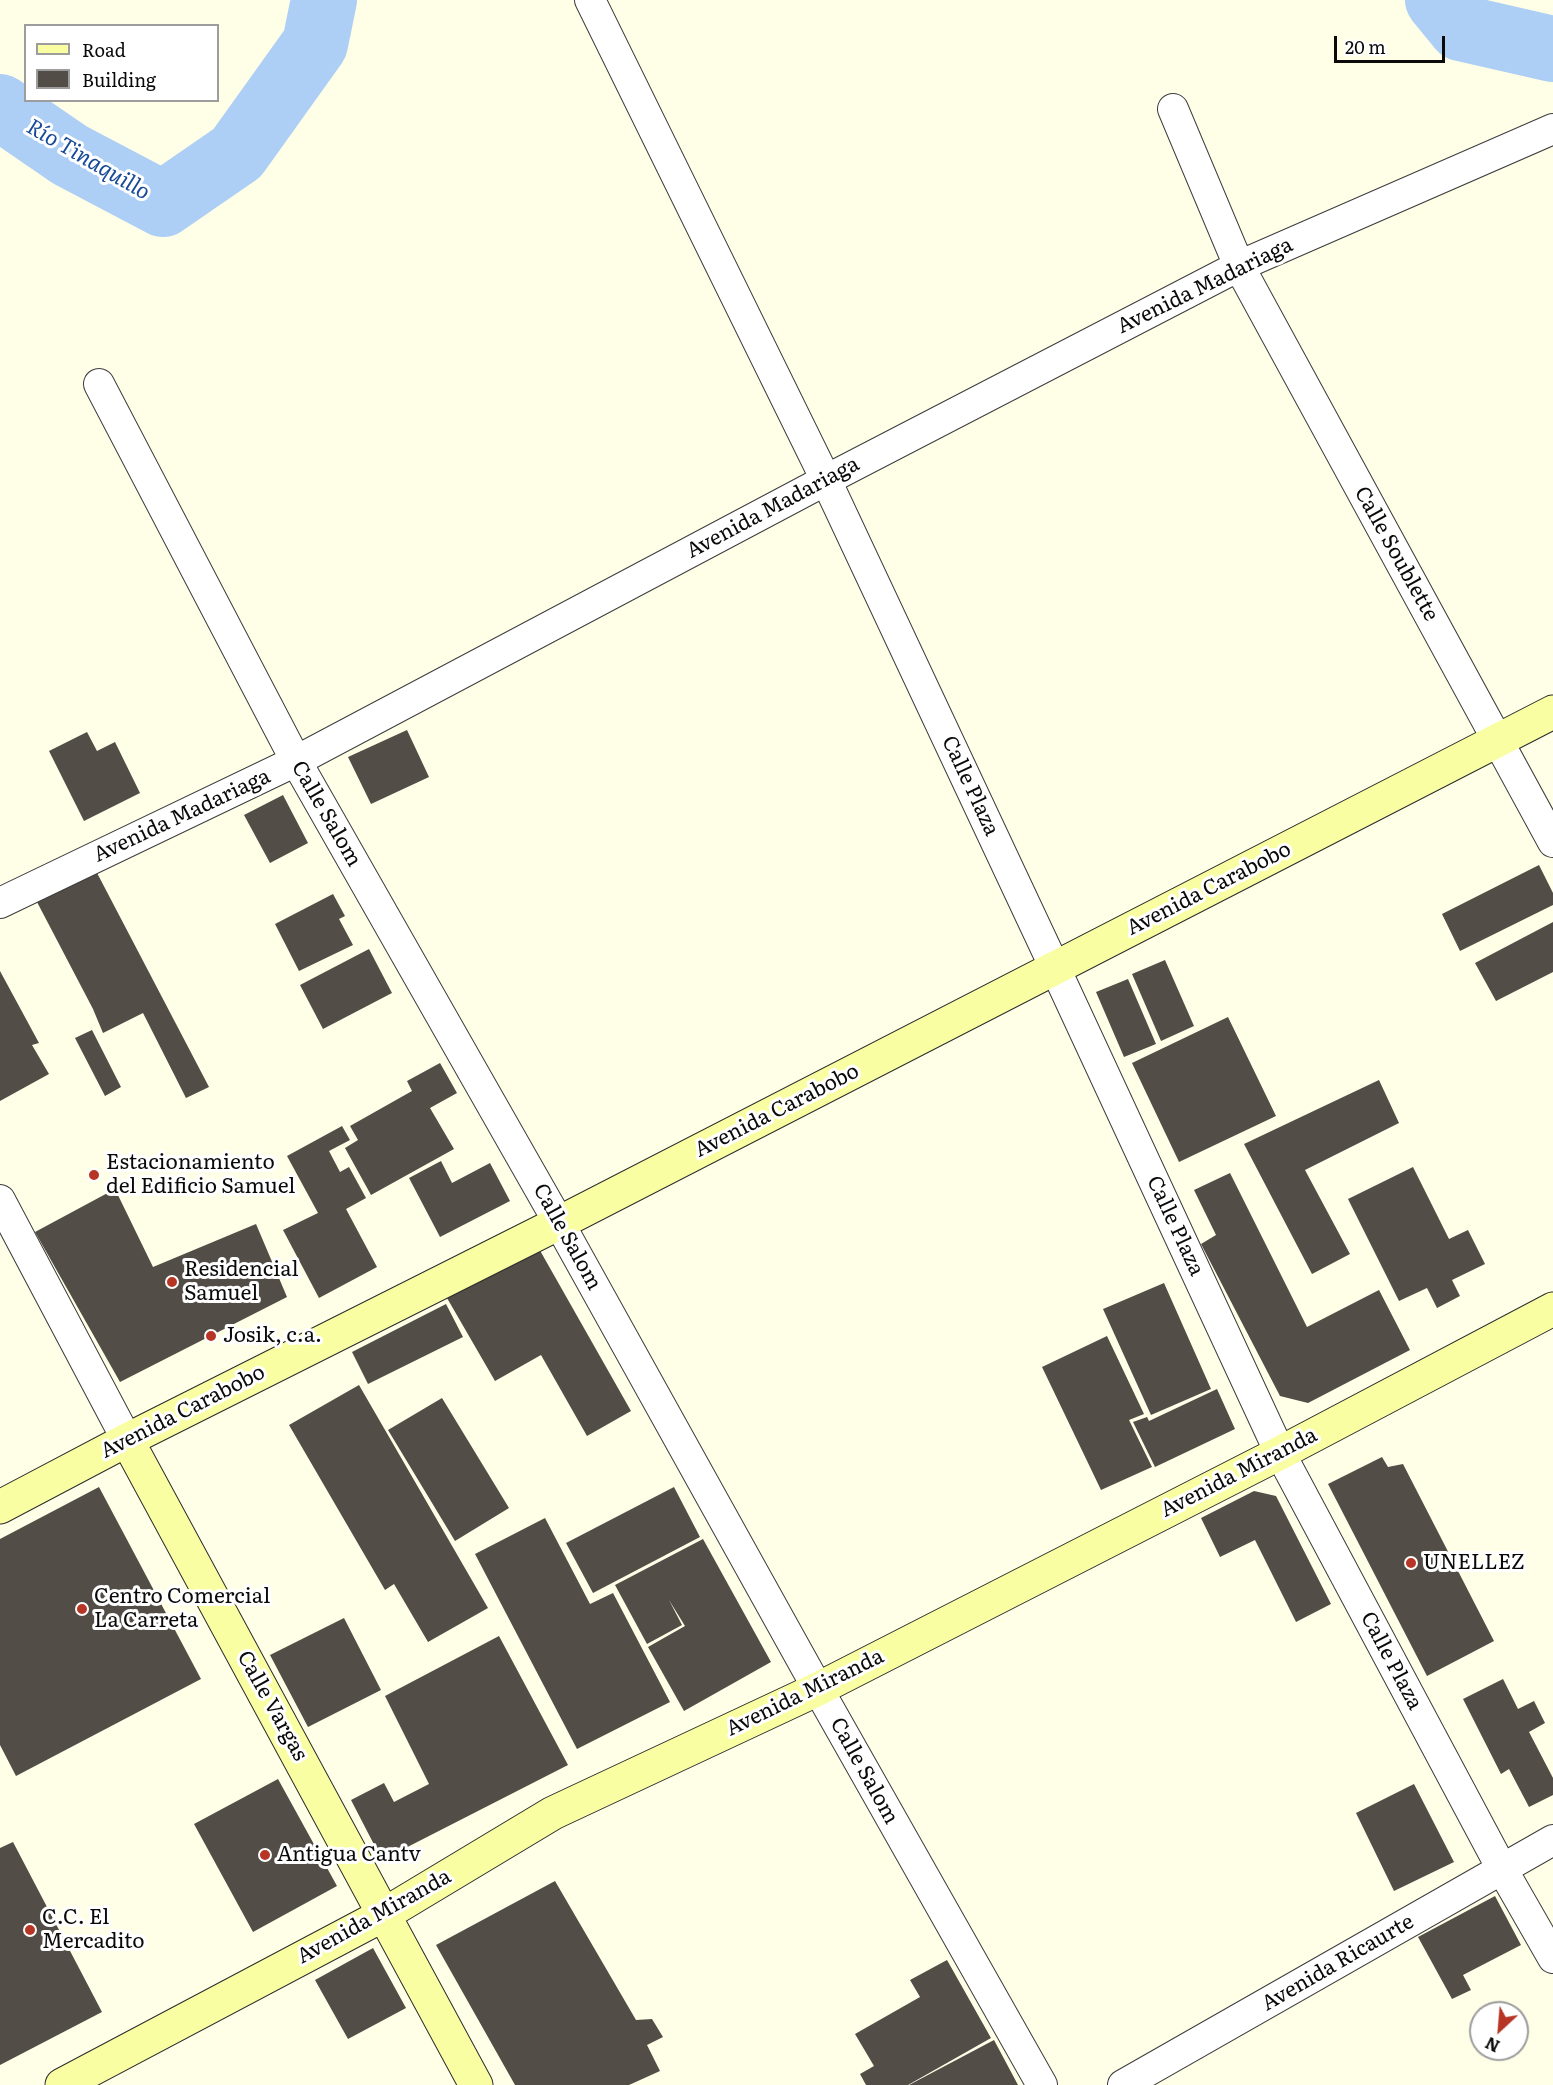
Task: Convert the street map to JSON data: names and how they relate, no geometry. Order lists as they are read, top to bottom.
{
  "streets": {
    "street": [
      "Avenida Madariaga",
      "Calle Soublette",
      "Calle Plaza",
      "Calle Salom",
      "Avenida Carabobo",
      "Avenida Miranda",
      "Calle Vargas",
      "Avenida Ricaurte"
    ]
  },
  "crossings": [
    ["Avenida Madariaga", "Calle Soublette"],
    ["Avenida Madariaga", "Calle Plaza"],
    ["Avenida Madariaga", "Calle Salom"],
    ["Calle Soublette", "Avenida Carabobo"],
    ["Calle Plaza", "Avenida Carabobo"],
    ["Calle Plaza", "Avenida Miranda"],
    ["Calle Plaza", "Avenida Ricaurte"],
    ["Calle Salom", "Avenida Carabobo"],
    ["Calle Salom", "Avenida Miranda"],
    ["Avenida Carabobo", "Calle Vargas"],
    ["Avenida Miranda", "Calle Vargas"]
  ],
  "water": ["Río Tinaquillo"],
  "places": [
    "Estacionamiento del Edificio Samuel",
    "Residencial Samuel",
    "Josik, c.a.",
    "UNELLEZ",
    "Centro Comercial La Carreta",
    "Antigua Cantv",
    "C.C. El Mercadito"
  ],
  "legend": ["Road", "Building"],
  "scale_bar": "20 m",
  "north": "bottom left"
}
